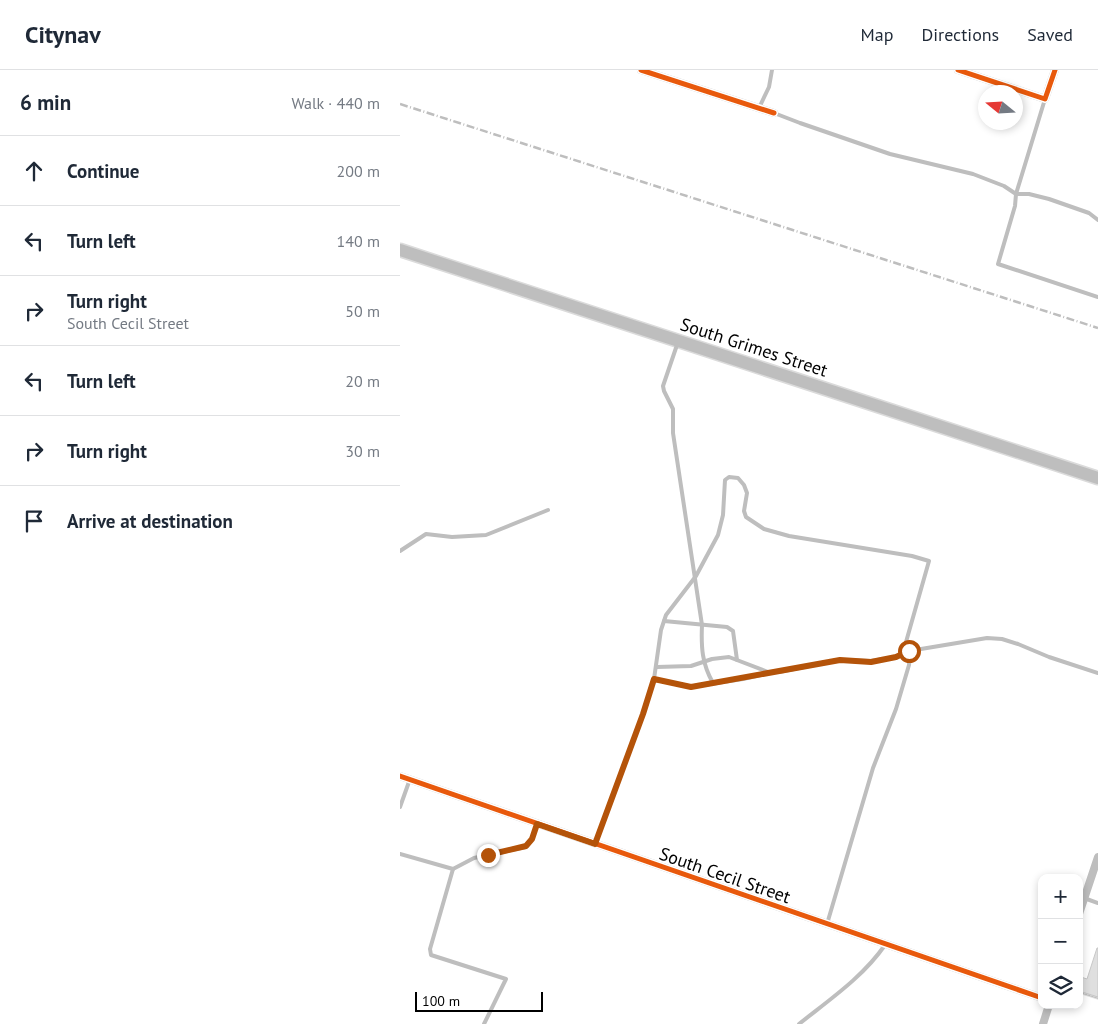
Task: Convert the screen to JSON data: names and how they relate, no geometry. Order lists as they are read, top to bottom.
{
  "streets": {
    "main road": ["South Grimes Street"],
    "street": ["South Cecil Street"]
  },
  "scale_bar": "100 m",
  "north": "left",
  "page": {
    "header": "Citynav",
    "nav": ["Map", "Directions", "Saved"],
    "heading": ["6 min", "Walk · 440 m"],
    "list": [
      ["Continue", "200 m"],
      ["Turn left", "140 m"],
      ["Turn right", "South Cecil Street", "50 m"],
      ["Turn left", "20 m"],
      ["Turn right", "30 m"],
      "Arrive at destination"
    ],
    "map_buttons": ["+", "−"],
    "scale": "100 m"
  }
}
